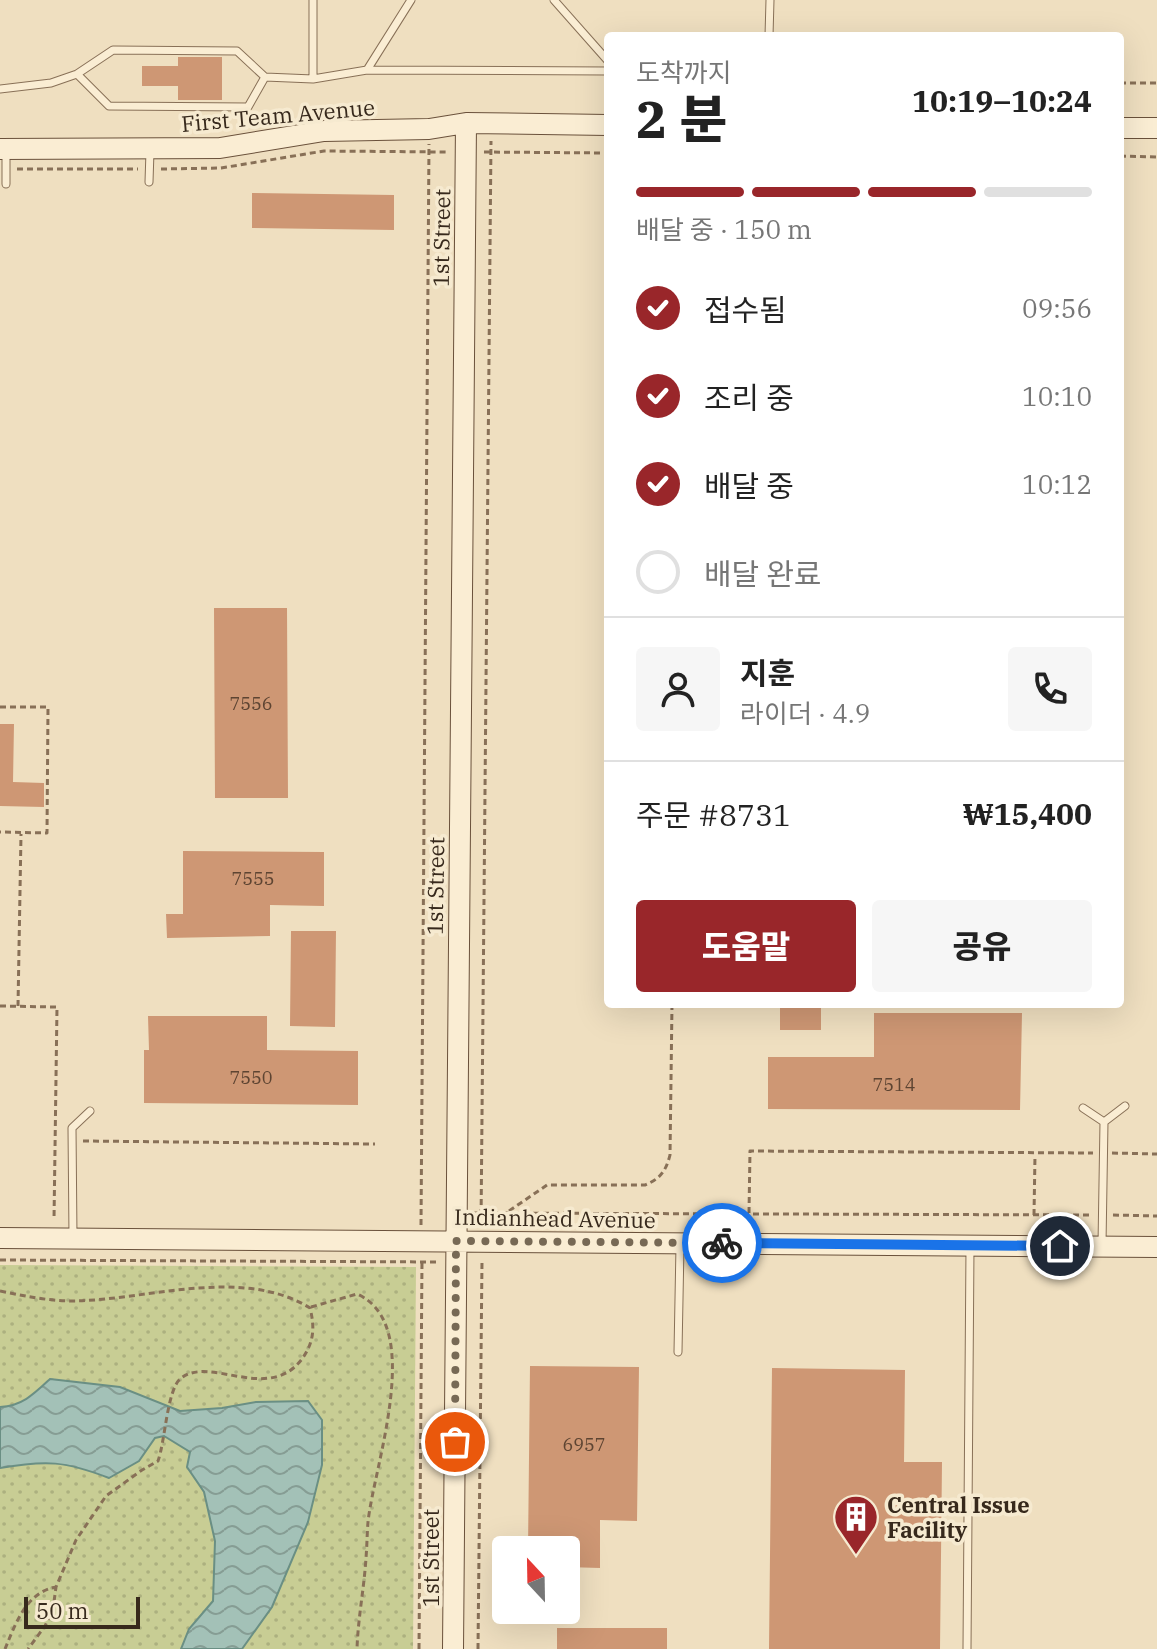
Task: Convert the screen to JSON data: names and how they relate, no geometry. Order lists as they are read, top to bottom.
{
  "streets": {
    "main road": ["First Team Avenue", "1st Street", "Indianhead Avenue"]
  },
  "crossings": [
    ["First Team Avenue", "1st Street"],
    ["1st Street", "Indianhead Avenue"]
  ],
  "places": {
    "building": ["Central Issue Facility"]
  },
  "house_numbers": [
    "7556",
    "7555",
    "7550",
    "7514",
    "6957"
  ],
  "scale_bar": "50 m",
  "north": "top",
  "page": {
    "heading": ["2 분", "도착까지", "10:19–10:24"],
    "panel": [
      "지훈",
      "라이더 · 4.9",
      "주문 #8731",
      "₩15,400"
    ],
    "bar": "배달 중 · 150 m",
    "list": [
      ["접수됨", "09:56"],
      ["조리 중", "10:10"],
      ["배달 중", "10:12"],
      "배달 완료"
    ],
    "buttons": ["도움말", "공유"],
    "scale": "50 m"
  }
}
